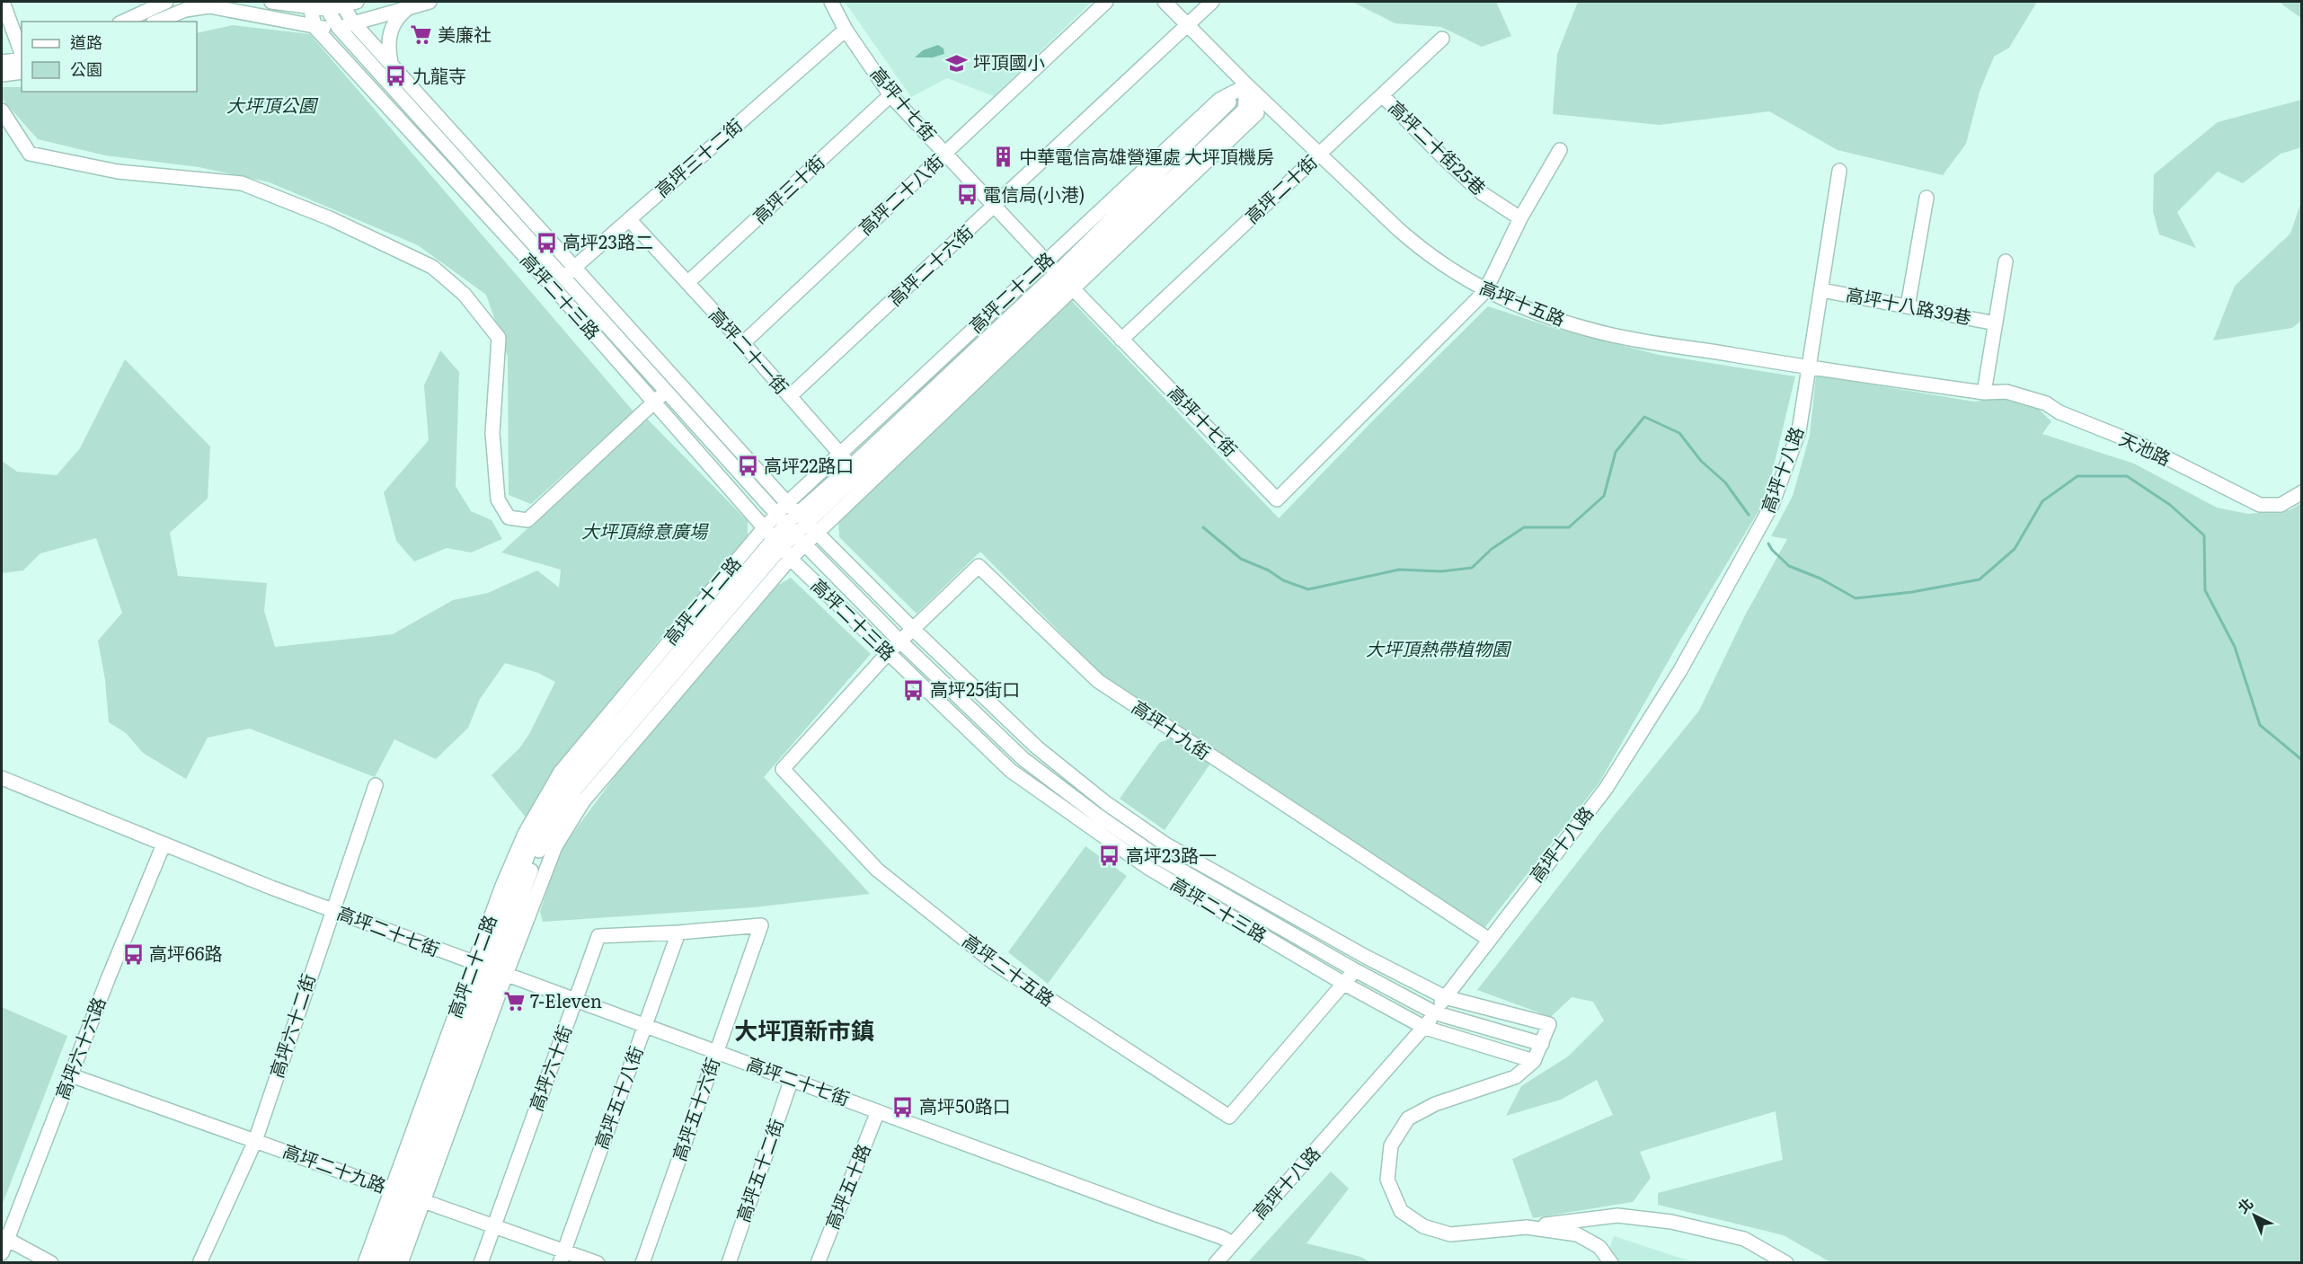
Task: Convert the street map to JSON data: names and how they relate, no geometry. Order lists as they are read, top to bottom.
{
  "streets": {
    "street": [
      "高坪十七街",
      "高坪二十街25巷",
      "高坪三十二街",
      "高坪三十街",
      "高坪二十街",
      "高坪二十八街",
      "高坪二十六街",
      "高坪二十二路",
      "高坪二十三路",
      "高坪十五路",
      "高坪十八路39巷",
      "高坪二十一街",
      "天池路",
      "高坪十八路",
      "高坪十九街",
      "高坪二十七街",
      "高坪二十五路",
      "高坪六十二街",
      "高坪六十六路",
      "高坪六十街",
      "高坪五十八街",
      "高坪五十六街",
      "高坪二十九路",
      "高坪五十二街",
      "高坪五十路"
    ]
  },
  "crossings": [
    ["高坪十七街", "高坪二十街25巷"],
    ["高坪十七街", "高坪三十二街"],
    ["高坪十七街", "高坪三十街"],
    ["高坪十七街", "高坪二十街"],
    ["高坪十七街", "高坪二十八街"],
    ["高坪十七街", "高坪二十六街"],
    ["高坪十七街", "高坪二十二路"],
    ["高坪十七街", "高坪十五路"],
    ["高坪二十街25巷", "高坪二十街"],
    ["高坪三十二街", "高坪二十三路"],
    ["高坪三十二街", "高坪二十一街"],
    ["高坪三十街", "高坪二十一街"],
    ["高坪二十街", "高坪十五路"],
    ["高坪二十八街", "高坪二十一街"],
    ["高坪二十六街", "高坪十五路"],
    ["高坪二十六街", "高坪二十一街"],
    ["高坪二十二路", "高坪二十三路"],
    ["高坪二十二路", "高坪十五路"],
    ["高坪二十二路", "高坪二十一街"],
    ["高坪二十二路", "高坪二十七街"],
    ["高坪二十二路", "高坪二十九路"],
    ["高坪二十三路", "高坪十八路"],
    ["高坪二十三路", "高坪十九街"],
    ["高坪二十三路", "高坪二十五路"],
    ["高坪十五路", "天池路"],
    ["高坪十五路", "高坪十八路"],
    ["高坪十八路39巷", "高坪十八路"],
    ["高坪十八路", "高坪十九街"],
    ["高坪十八路", "高坪二十七街"],
    ["高坪十九街", "高坪二十五路"],
    ["高坪二十七街", "高坪六十二街"],
    ["高坪二十七街", "高坪六十六路"],
    ["高坪二十七街", "高坪六十街"],
    ["高坪二十七街", "高坪五十八街"],
    ["高坪二十七街", "高坪五十六街"],
    ["高坪二十七街", "高坪五十二街"],
    ["高坪二十七街", "高坪五十路"],
    ["高坪六十二街", "高坪二十九路"],
    ["高坪六十六路", "高坪二十九路"],
    ["高坪六十街", "高坪五十八街"],
    ["高坪六十街", "高坪五十六街"],
    ["高坪六十街", "高坪二十九路"],
    ["高坪五十八街", "高坪二十九路"]
  ],
  "districts": ["大坪頂新市鎮"],
  "parks": ["大坪頂公園", "大坪頂綠意廣場", "大坪頂熱帶植物園"],
  "places": {
    "supermarket": ["美廉社", "7-Eleven"],
    "school or university": ["坪頂國小"],
    "bus stop": [
      "九龍寺",
      "電信局(小港)",
      "高坪23路二",
      "高坪22路口",
      "高坪25街口",
      "高坪23路一",
      "高坪66路",
      "高坪50路口"
    ],
    "building": ["中華電信高雄營運處 大坪頂機房"]
  },
  "legend": ["道路", "公園"],
  "north": "top left"
}
